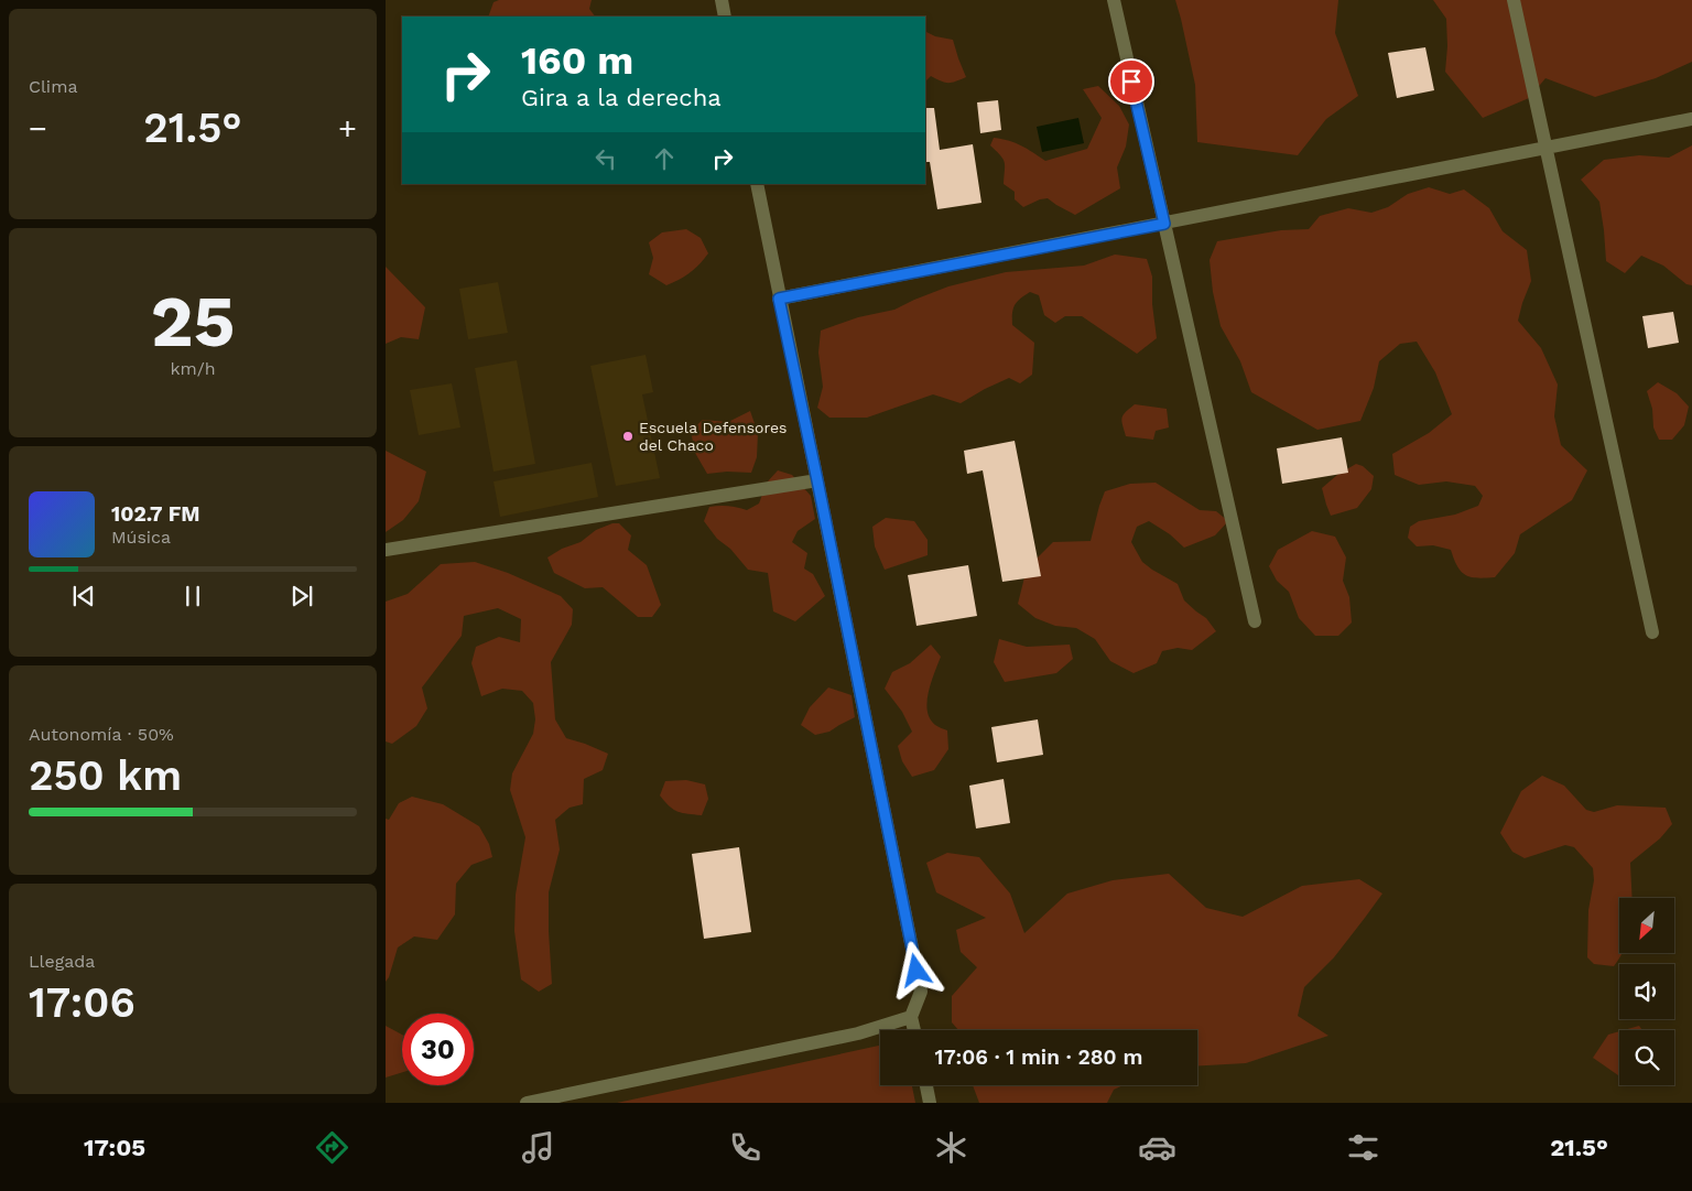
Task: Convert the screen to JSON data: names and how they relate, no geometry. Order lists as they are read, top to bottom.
{
  "places": ["Escuela Defensores del Chaco"],
  "north": "bottom left",
  "page": {
    "tile": [
      "Clima",
      ["25", "km/h"],
      ["Autonomía · 50%", "250 km"],
      ["Llegada", "17:06"]
    ],
    "turn": ["160 m", "Gira a la derecha"],
    "heat": ["−", "21.5°", "+"],
    "song": ["102.7 FM", "Música"],
    "limit": "30",
    "trip": "17:06 · 1 min · 280 m",
    "tabs": ["17:05", "21.5°"]
  }
}
